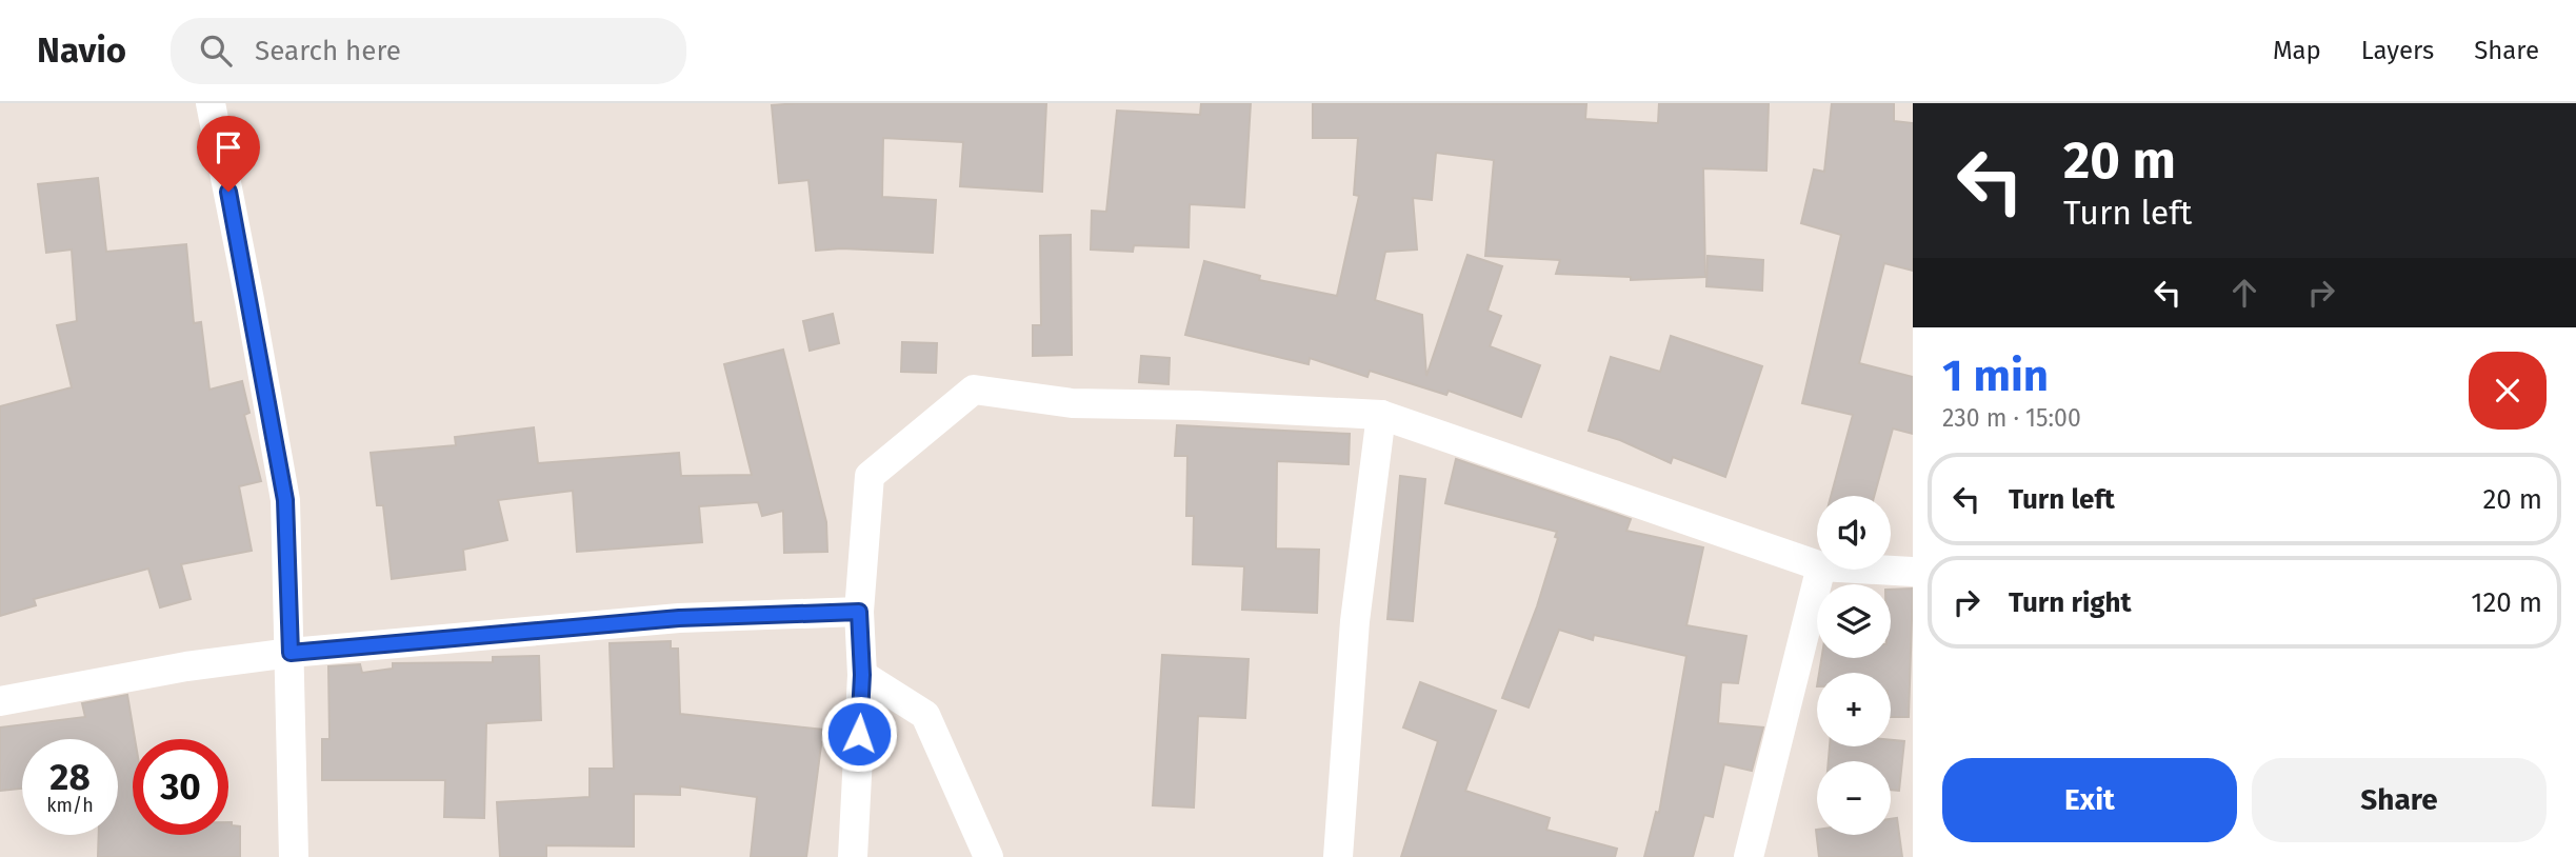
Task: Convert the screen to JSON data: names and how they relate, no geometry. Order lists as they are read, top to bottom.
{
  "page": {
    "header": "Navio",
    "search": "Search here",
    "nav": ["Map", "Layers", "Share"],
    "turn": ["20 m", "Turn left"],
    "heading": ["1 min", "230 m · 15:00"],
    "list": [
      {
        "name": "Turn left",
        "value": "20 m"
      },
      {
        "name": "Turn right",
        "value": "120 m"
      }
    ],
    "map_buttons": ["+", "−"],
    "speed": "28 km/h",
    "limit": "30",
    "buttons": ["Exit", "Share"]
  }
}
